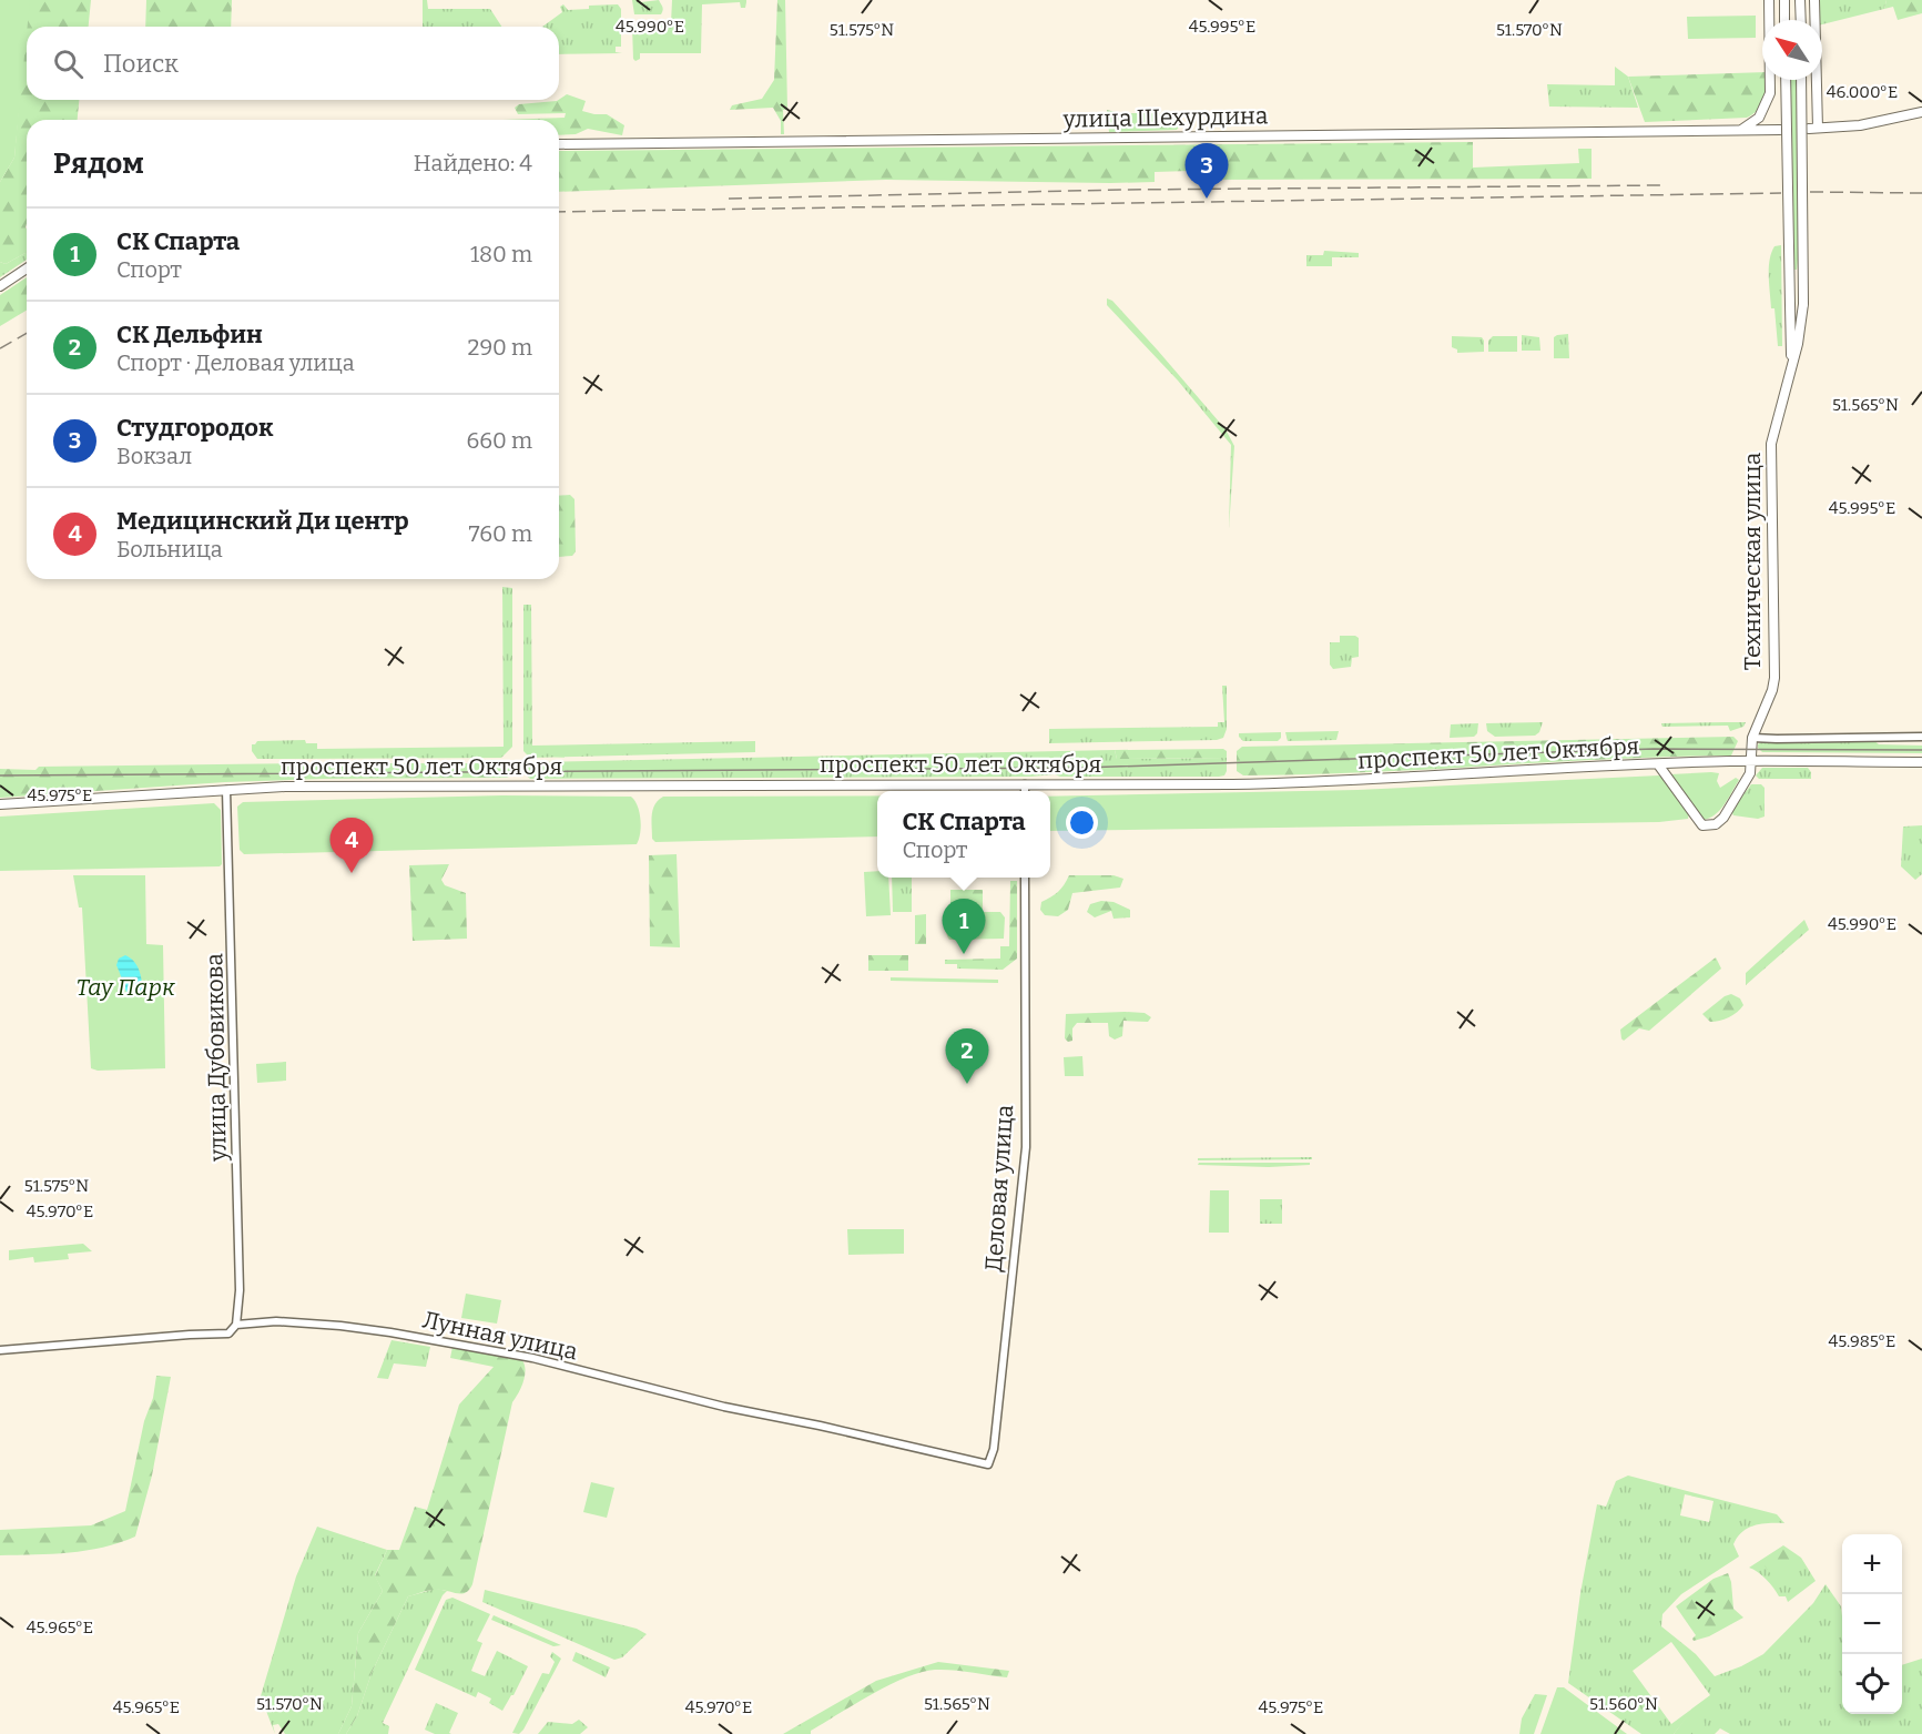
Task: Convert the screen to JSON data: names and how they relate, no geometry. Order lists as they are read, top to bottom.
{
  "streets": {
    "main road": ["улица Шехурдина", "Техническая улица", "проспект 50 лет Октября"],
    "street": ["улица Дубовикова", "Деловая улица", "Лунная улица"]
  },
  "crossings": [
    ["Техническая улица", "проспект 50 лет Октября"],
    ["проспект 50 лет Октября", "улица Дубовикова"],
    ["улица Дубовикова", "Лунная улица"],
    ["Деловая улица", "Лунная улица"]
  ],
  "parks": ["Тау Парк"],
  "north": "top left",
  "page": {
    "search": "Поиск",
    "heading": ["Рядом", "Найдено: 4"],
    "pins": [
      "3",
      "4",
      "1",
      "2"
    ],
    "list": [
      {
        "mark": "1",
        "name": "СК Спарта",
        "note": "Спорт",
        "value": "180 m"
      },
      {
        "mark": "2",
        "name": "СК Дельфин",
        "note": "Спорт · Деловая улица",
        "value": "290 m"
      },
      {
        "mark": "3",
        "name": "Студгородок",
        "note": "Вокзал",
        "value": "660 m"
      },
      {
        "mark": "4",
        "name": "Медицинский Ди центр",
        "note": "Больница",
        "value": "760 m"
      }
    ],
    "popup": ["СК Спарта", "Спорт"],
    "map_buttons": ["+", "−"]
  },
  "coordinates": [
    "45.990°E",
    "45.995°E",
    "51.570°N",
    "51.575°N",
    "46.000°E",
    "51.565°N",
    "45.975°E",
    "45.970°E",
    "45.985°E",
    "45.965°E",
    "51.560°N"
  ]
}
